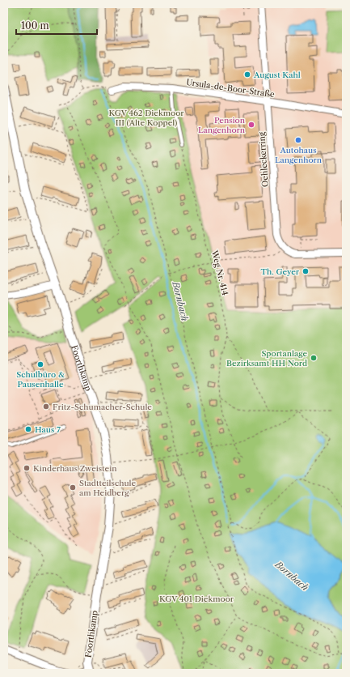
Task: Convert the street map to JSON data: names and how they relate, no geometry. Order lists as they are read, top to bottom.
{
  "streets": {
    "street": ["Ursula-de-Boor-Straße", "Oehleckerring", "Foorthkamp"],
    "path": ["Weg Nr. 414"]
  },
  "crossings": [
    ["Ursula-de-Boor-Straße", "Oehleckerring"]
  ],
  "water": ["Bornbach"],
  "parks": ["KGV 462 Diekmoor III (Alte Koppel)", "KGV 401 Diekmoor"],
  "places": [
    "August Kahl",
    "Pension Langenhorn",
    "Autohaus Langenhorn",
    "Th. Geyer",
    "Sportanlage Bezirksamt HH Nord",
    "Schulbüro & Pausenhalle",
    "Fritz-Schumacher-Schule",
    "Haus 7",
    "Kinderhaus Zweistein",
    "Stadtteilschule am Heidberg"
  ],
  "scale_bar": "100 m"
}
